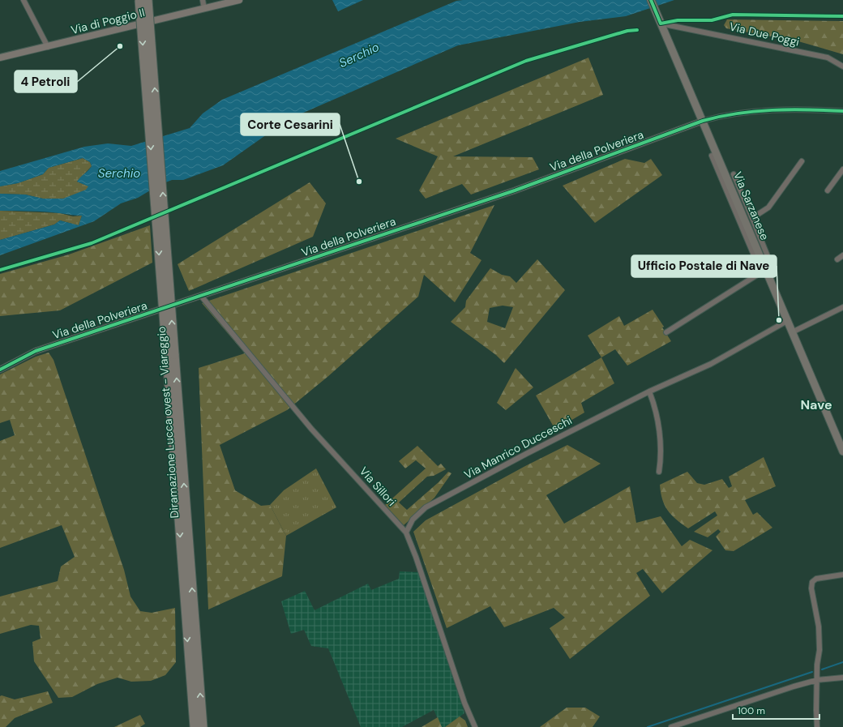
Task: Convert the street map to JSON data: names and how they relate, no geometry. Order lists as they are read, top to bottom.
{
  "streets": {
    "highway": ["Diramazione Lucca ovest - Viareggio"],
    "main road": ["Via di Poggio II", "Via Sarzanese"],
    "street": [
      "Via Due Poggi",
      "Via della Polveriera",
      "Via Manrico Ducceschi",
      "Via Sillori"
    ]
  },
  "crossings": [
    ["Via Due Poggi", "Via Sarzanese"],
    ["Via della Polveriera", "Via Sarzanese"],
    ["Via della Polveriera", "Via Sillori"],
    ["Via Sarzanese", "Via Manrico Ducceschi"],
    ["Via Manrico Ducceschi", "Via Sillori"]
  ],
  "districts": ["Nave"],
  "water": ["Serchio"],
  "places": ["4 Petroli", "Corte Cesarini", "Ufficio Postale di Nave"],
  "scale_bar": "100 m"
}
